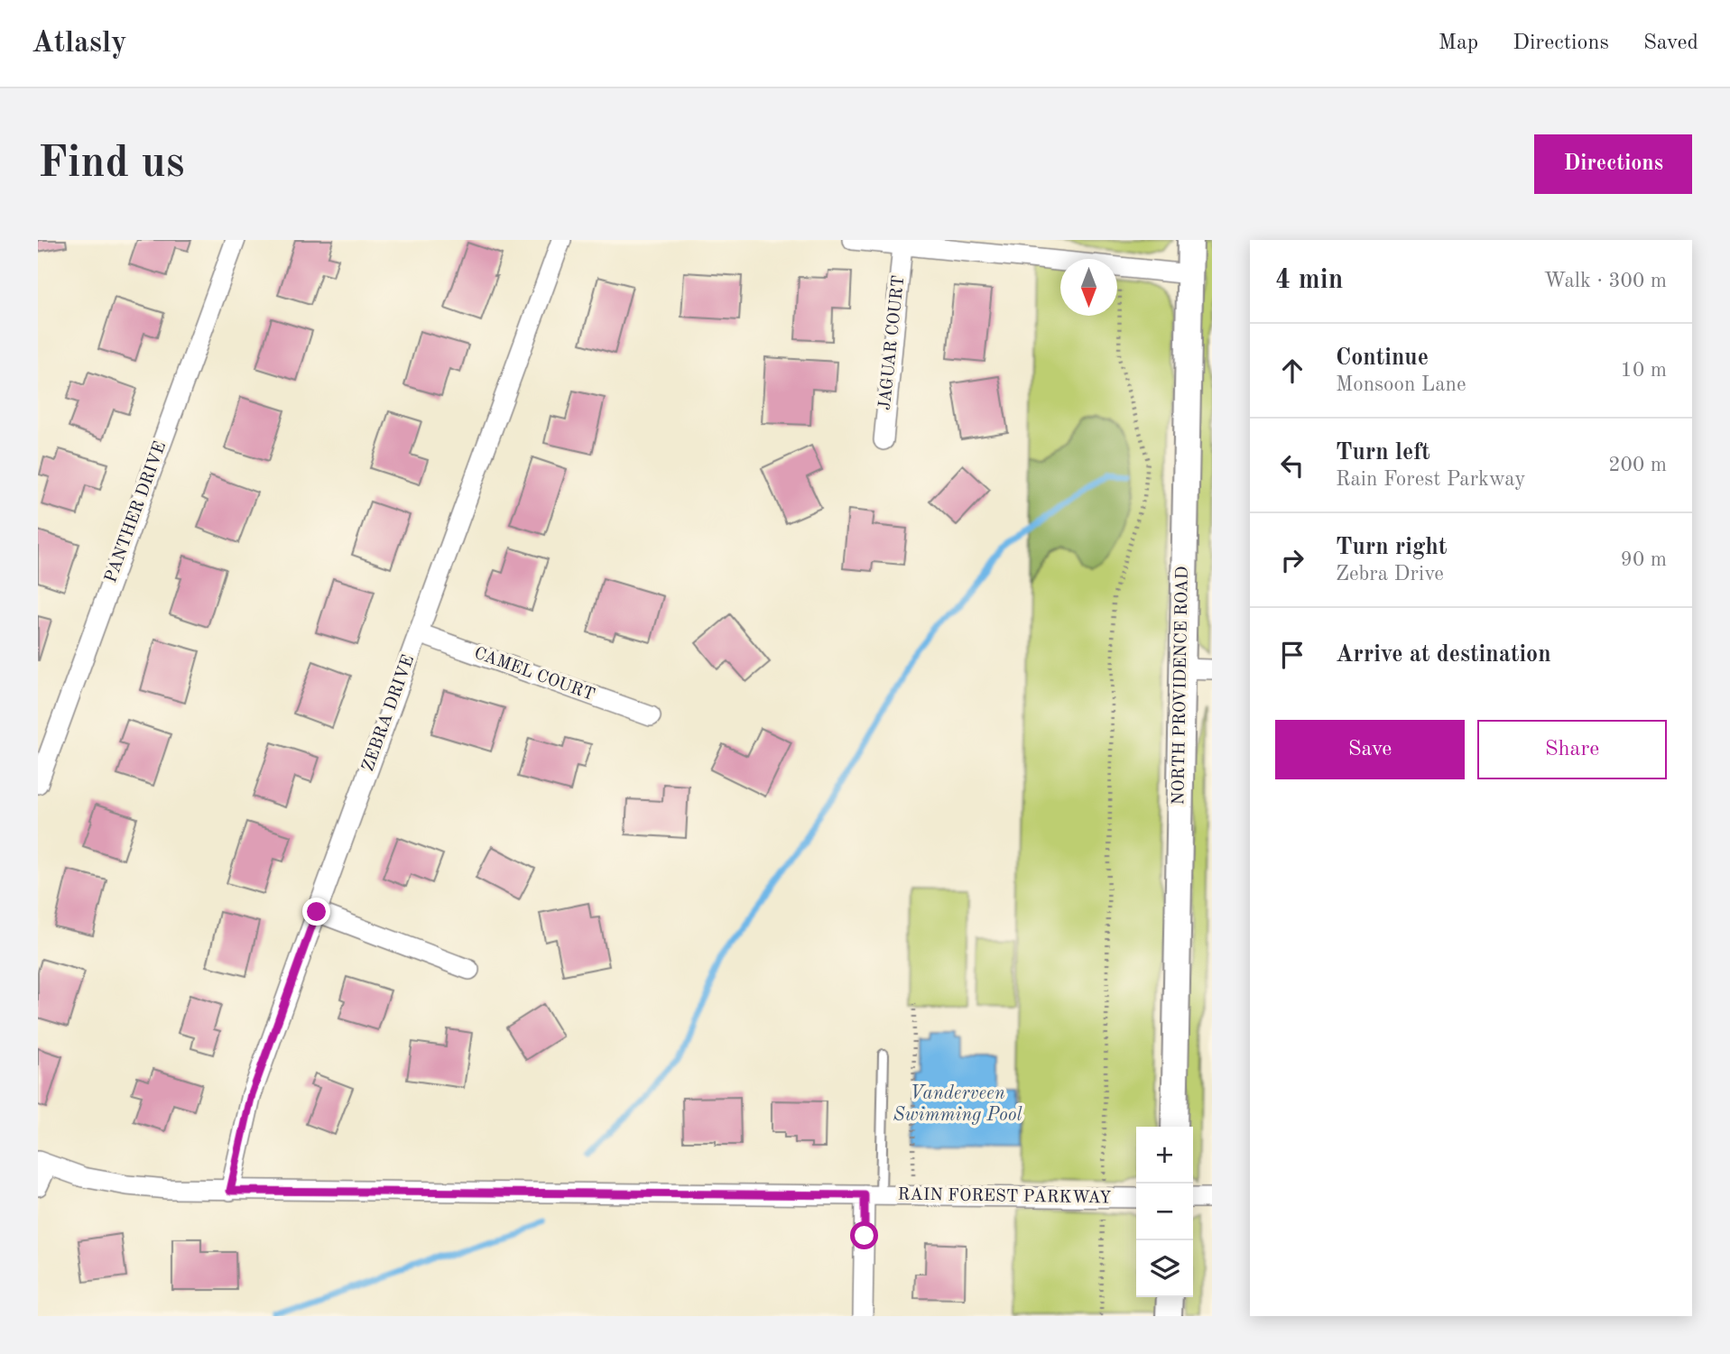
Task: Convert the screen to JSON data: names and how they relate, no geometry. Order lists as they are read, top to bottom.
{
  "streets": {
    "street": [
      "JAGUAR COURT",
      "PANTHER DRIVE",
      "CAMEL COURT",
      "NORTH PROVIDENCE ROAD",
      "ZEBRA DRIVE",
      "RAIN FOREST PARKWAY"
    ]
  },
  "crossings": [
    ["CAMEL COURT", "ZEBRA DRIVE"],
    ["ZEBRA DRIVE", "RAIN FOREST PARKWAY"]
  ],
  "water": ["Vanderveen Swimming Pool"],
  "north": "bottom",
  "page": {
    "header": "Atlasly",
    "nav": ["Map", "Directions", "Saved"],
    "buttons": [
      "Directions",
      ["Save", "Share"]
    ],
    "title": "Find us",
    "heading": ["4 min", "Walk · 300 m"],
    "list": [
      ["Continue", "Monsoon Lane", "10 m"],
      ["Turn left", "Rain Forest Parkway", "200 m"],
      ["Turn right", "Zebra Drive", "90 m"],
      "Arrive at destination"
    ],
    "map_buttons": ["+", "−"]
  }
}
